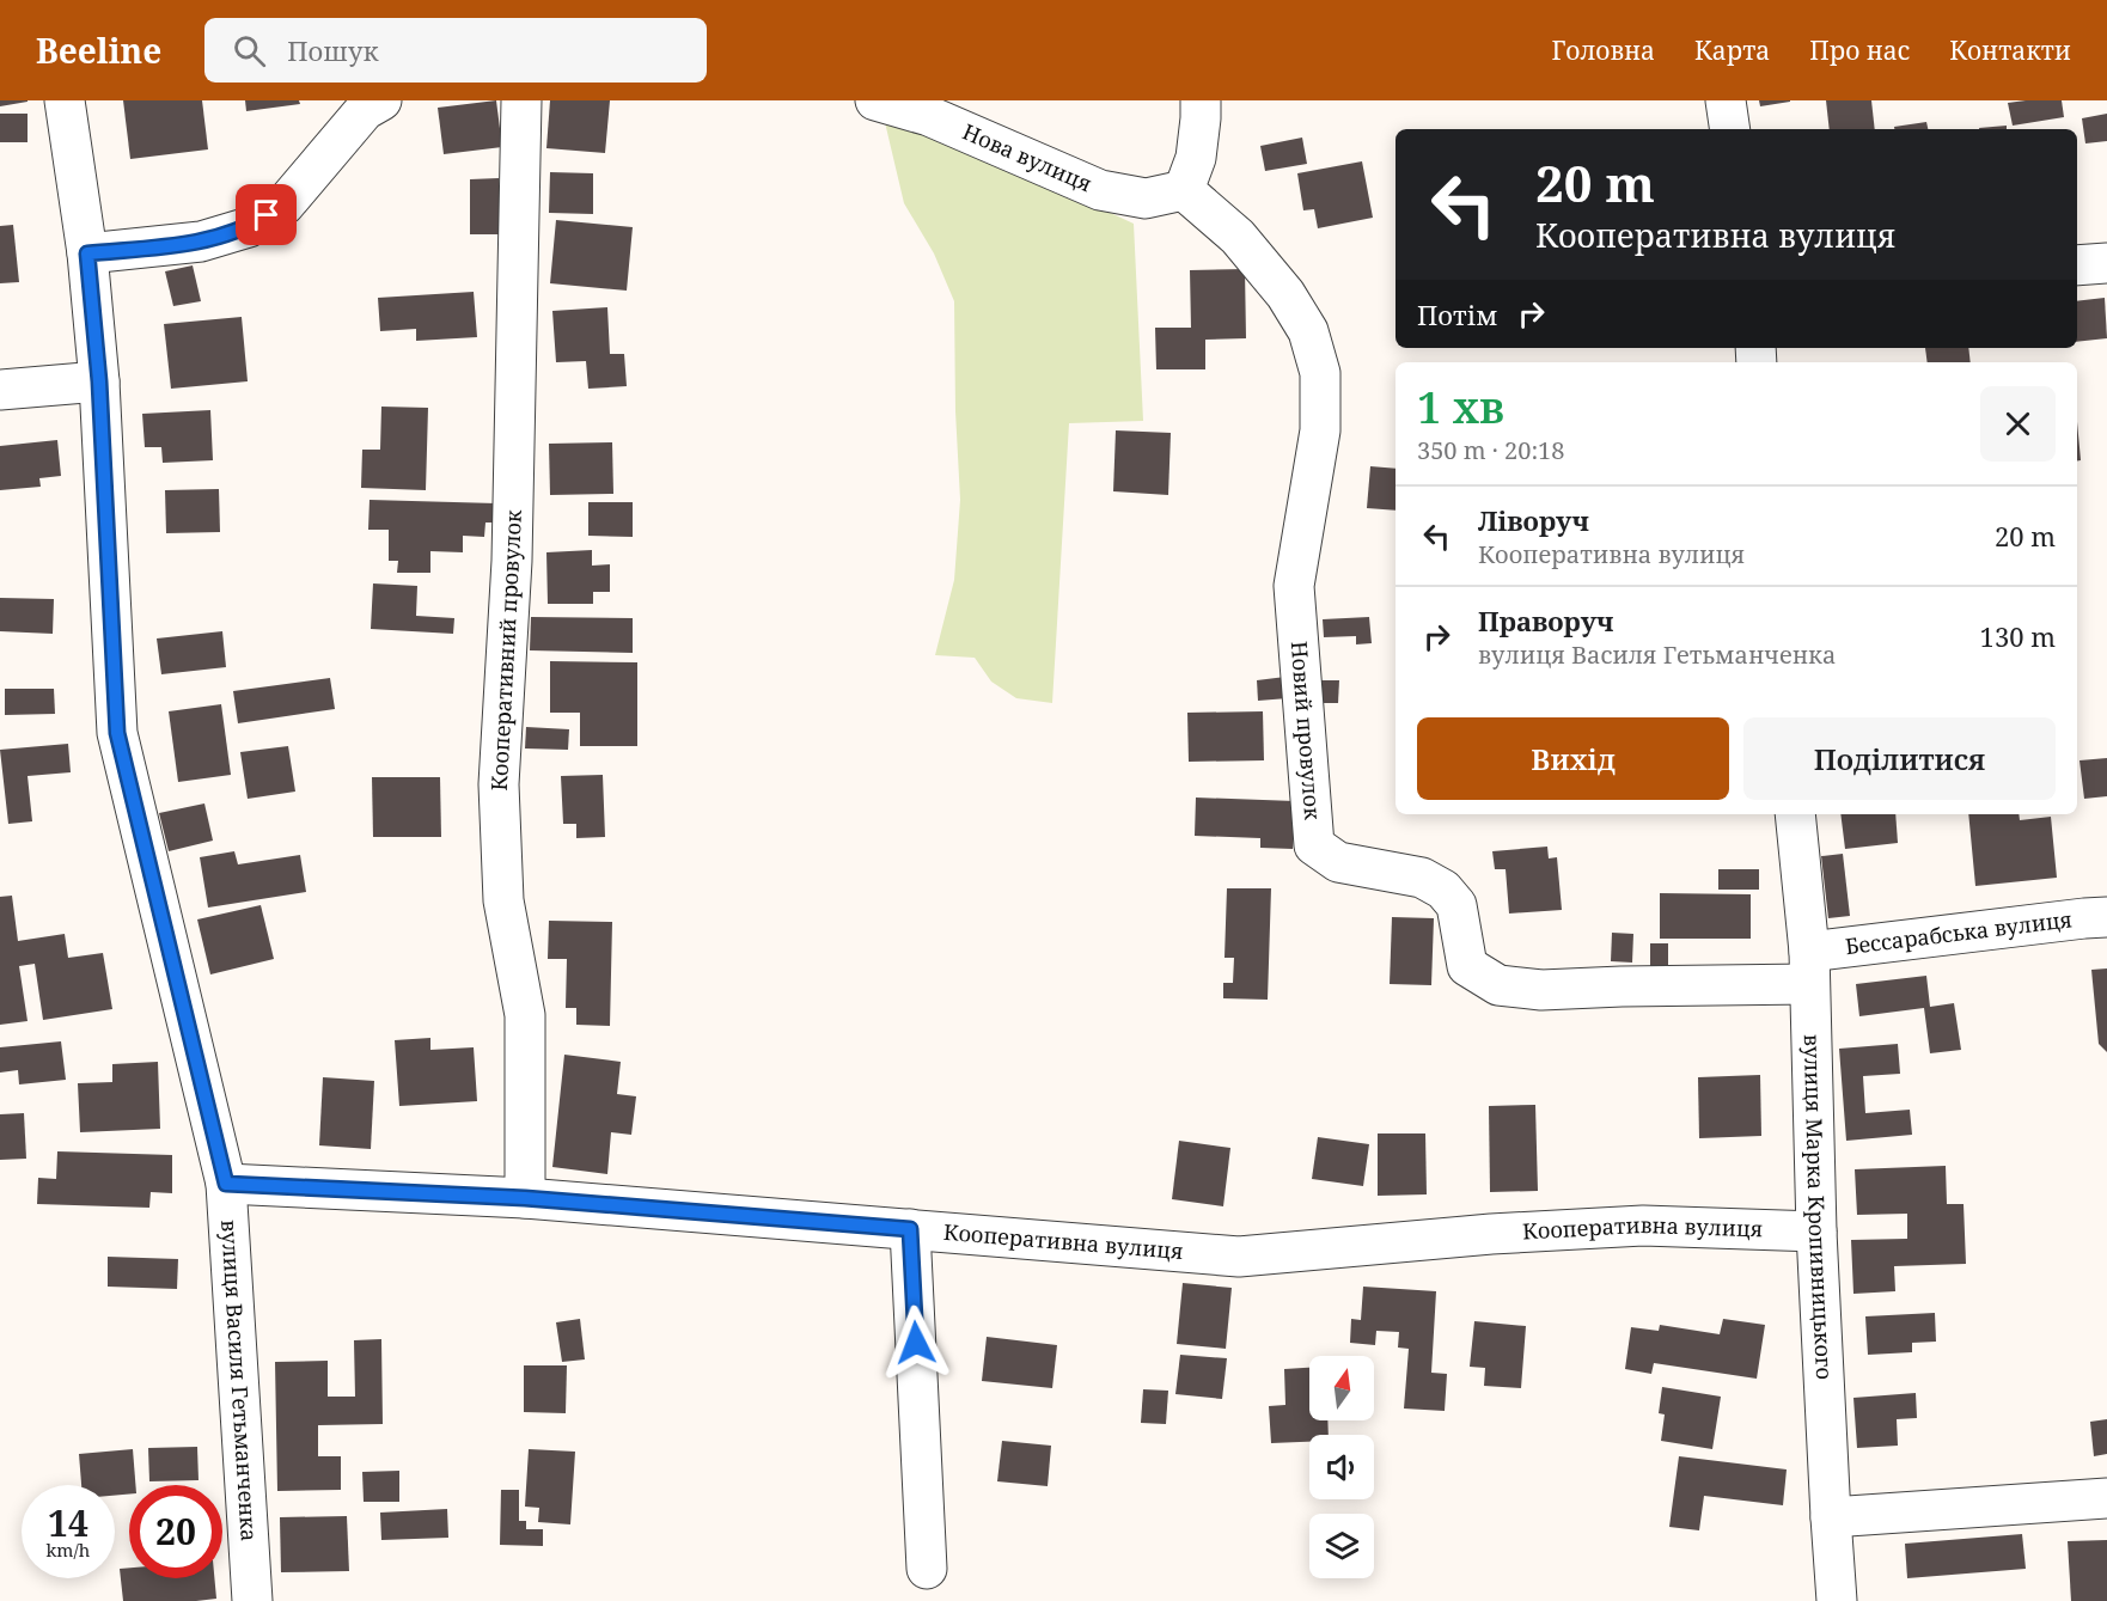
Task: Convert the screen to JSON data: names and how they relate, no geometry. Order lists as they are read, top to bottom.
{
  "streets": {
    "street": [
      "Нова вулиця",
      "Кооперативний провулок",
      "Новий провулок",
      "Бессарабська вулиця",
      "вулиця Марка Кропивницького",
      "Кооперативна вулиця",
      "вулиця Василя Гетьманченка"
    ]
  },
  "crossings": [
    ["Нова вулиця", "Новий провулок"],
    ["Кооперативний провулок", "Кооперативна вулиця"],
    ["Новий провулок", "Бессарабська вулиця"],
    ["Новий провулок", "вулиця Марка Кропивницького"],
    ["Бессарабська вулиця", "вулиця Марка Кропивницького"],
    ["вулиця Марка Кропивницького", "Кооперативна вулиця"],
    ["Кооперативна вулиця", "вулиця Василя Гетьманченка"]
  ],
  "north": "top",
  "page": {
    "header": "Beeline",
    "search": "Пошук",
    "nav": [
      "Головна",
      "Карта",
      "Про нас",
      "Контакти"
    ],
    "turn": ["20 m", "Кооперативна вулиця"],
    "then": "Потім",
    "heading": ["1 хв", "350 m · 20:18"],
    "list": [
      {
        "name": "Ліворуч",
        "note": "Кооперативна вулиця",
        "value": "20 m"
      },
      {
        "name": "Праворуч",
        "note": "вулиця Василя Гетьманченка",
        "value": "130 m"
      }
    ],
    "buttons": ["Вихід", "Поділитися"],
    "speed": "14 km/h",
    "limit": "20"
  }
}
